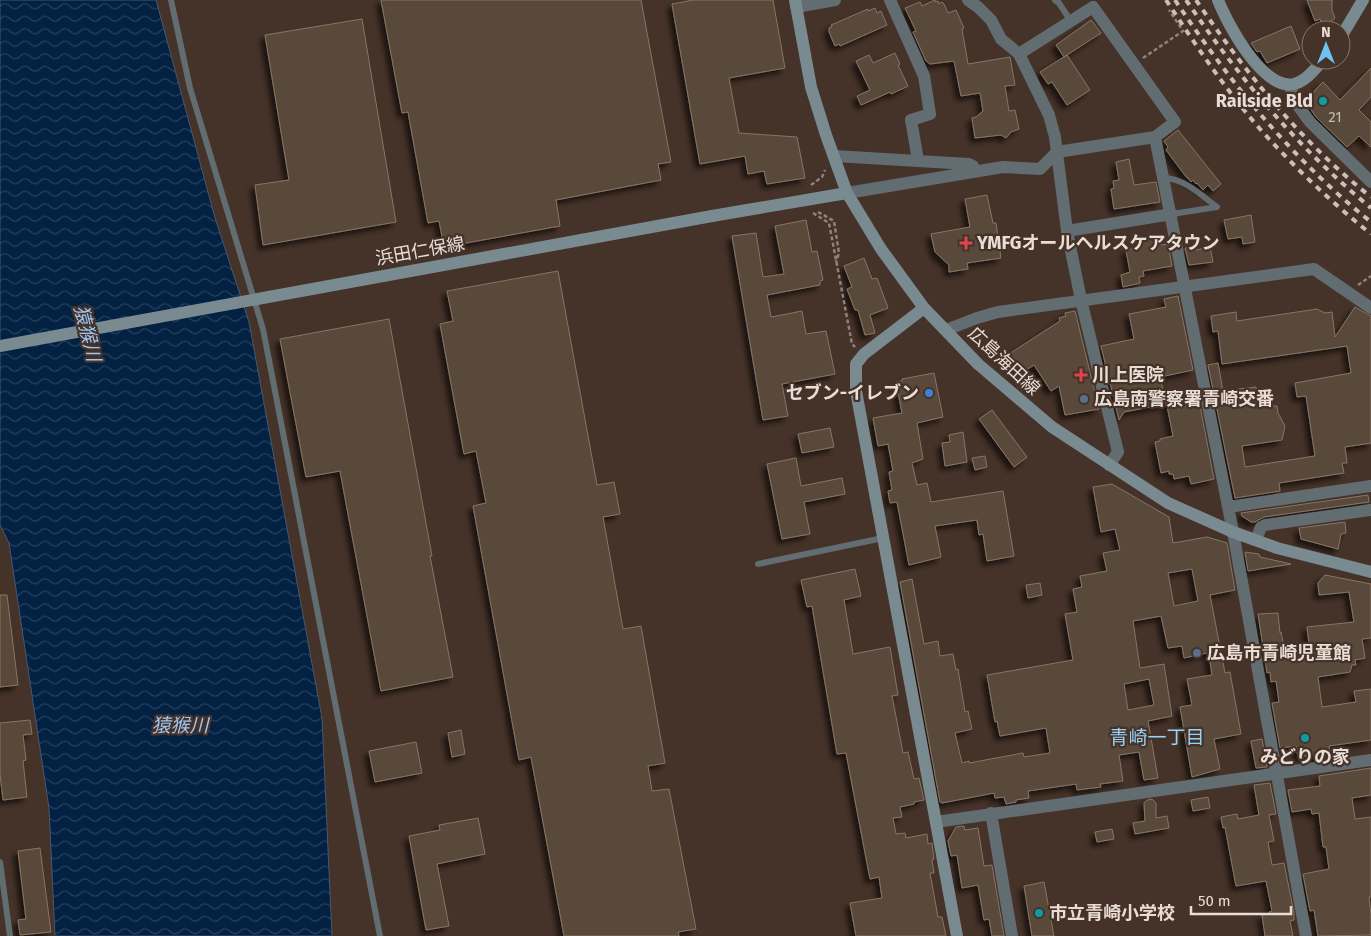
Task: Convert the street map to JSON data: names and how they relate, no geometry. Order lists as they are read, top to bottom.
{
  "streets": {
    "main road": ["浜田仁保線", "広島海田線"]
  },
  "crossings": [
    ["浜田仁保線", "広島海田線"]
  ],
  "districts": ["青崎一丁目"],
  "water": ["猿猴川"],
  "places": {
    "other": [
      "Railside Bld",
      "セブン-イレブン",
      "広島南警察署青崎交番",
      "広島市青崎児童館",
      "みどりの家",
      "市立青崎小学校"
    ],
    "health": ["YMFGオールヘルスケアタウン", "川上医院"]
  },
  "house_numbers": ["21"],
  "scale_bar": "50 m",
  "north": "top"
}
